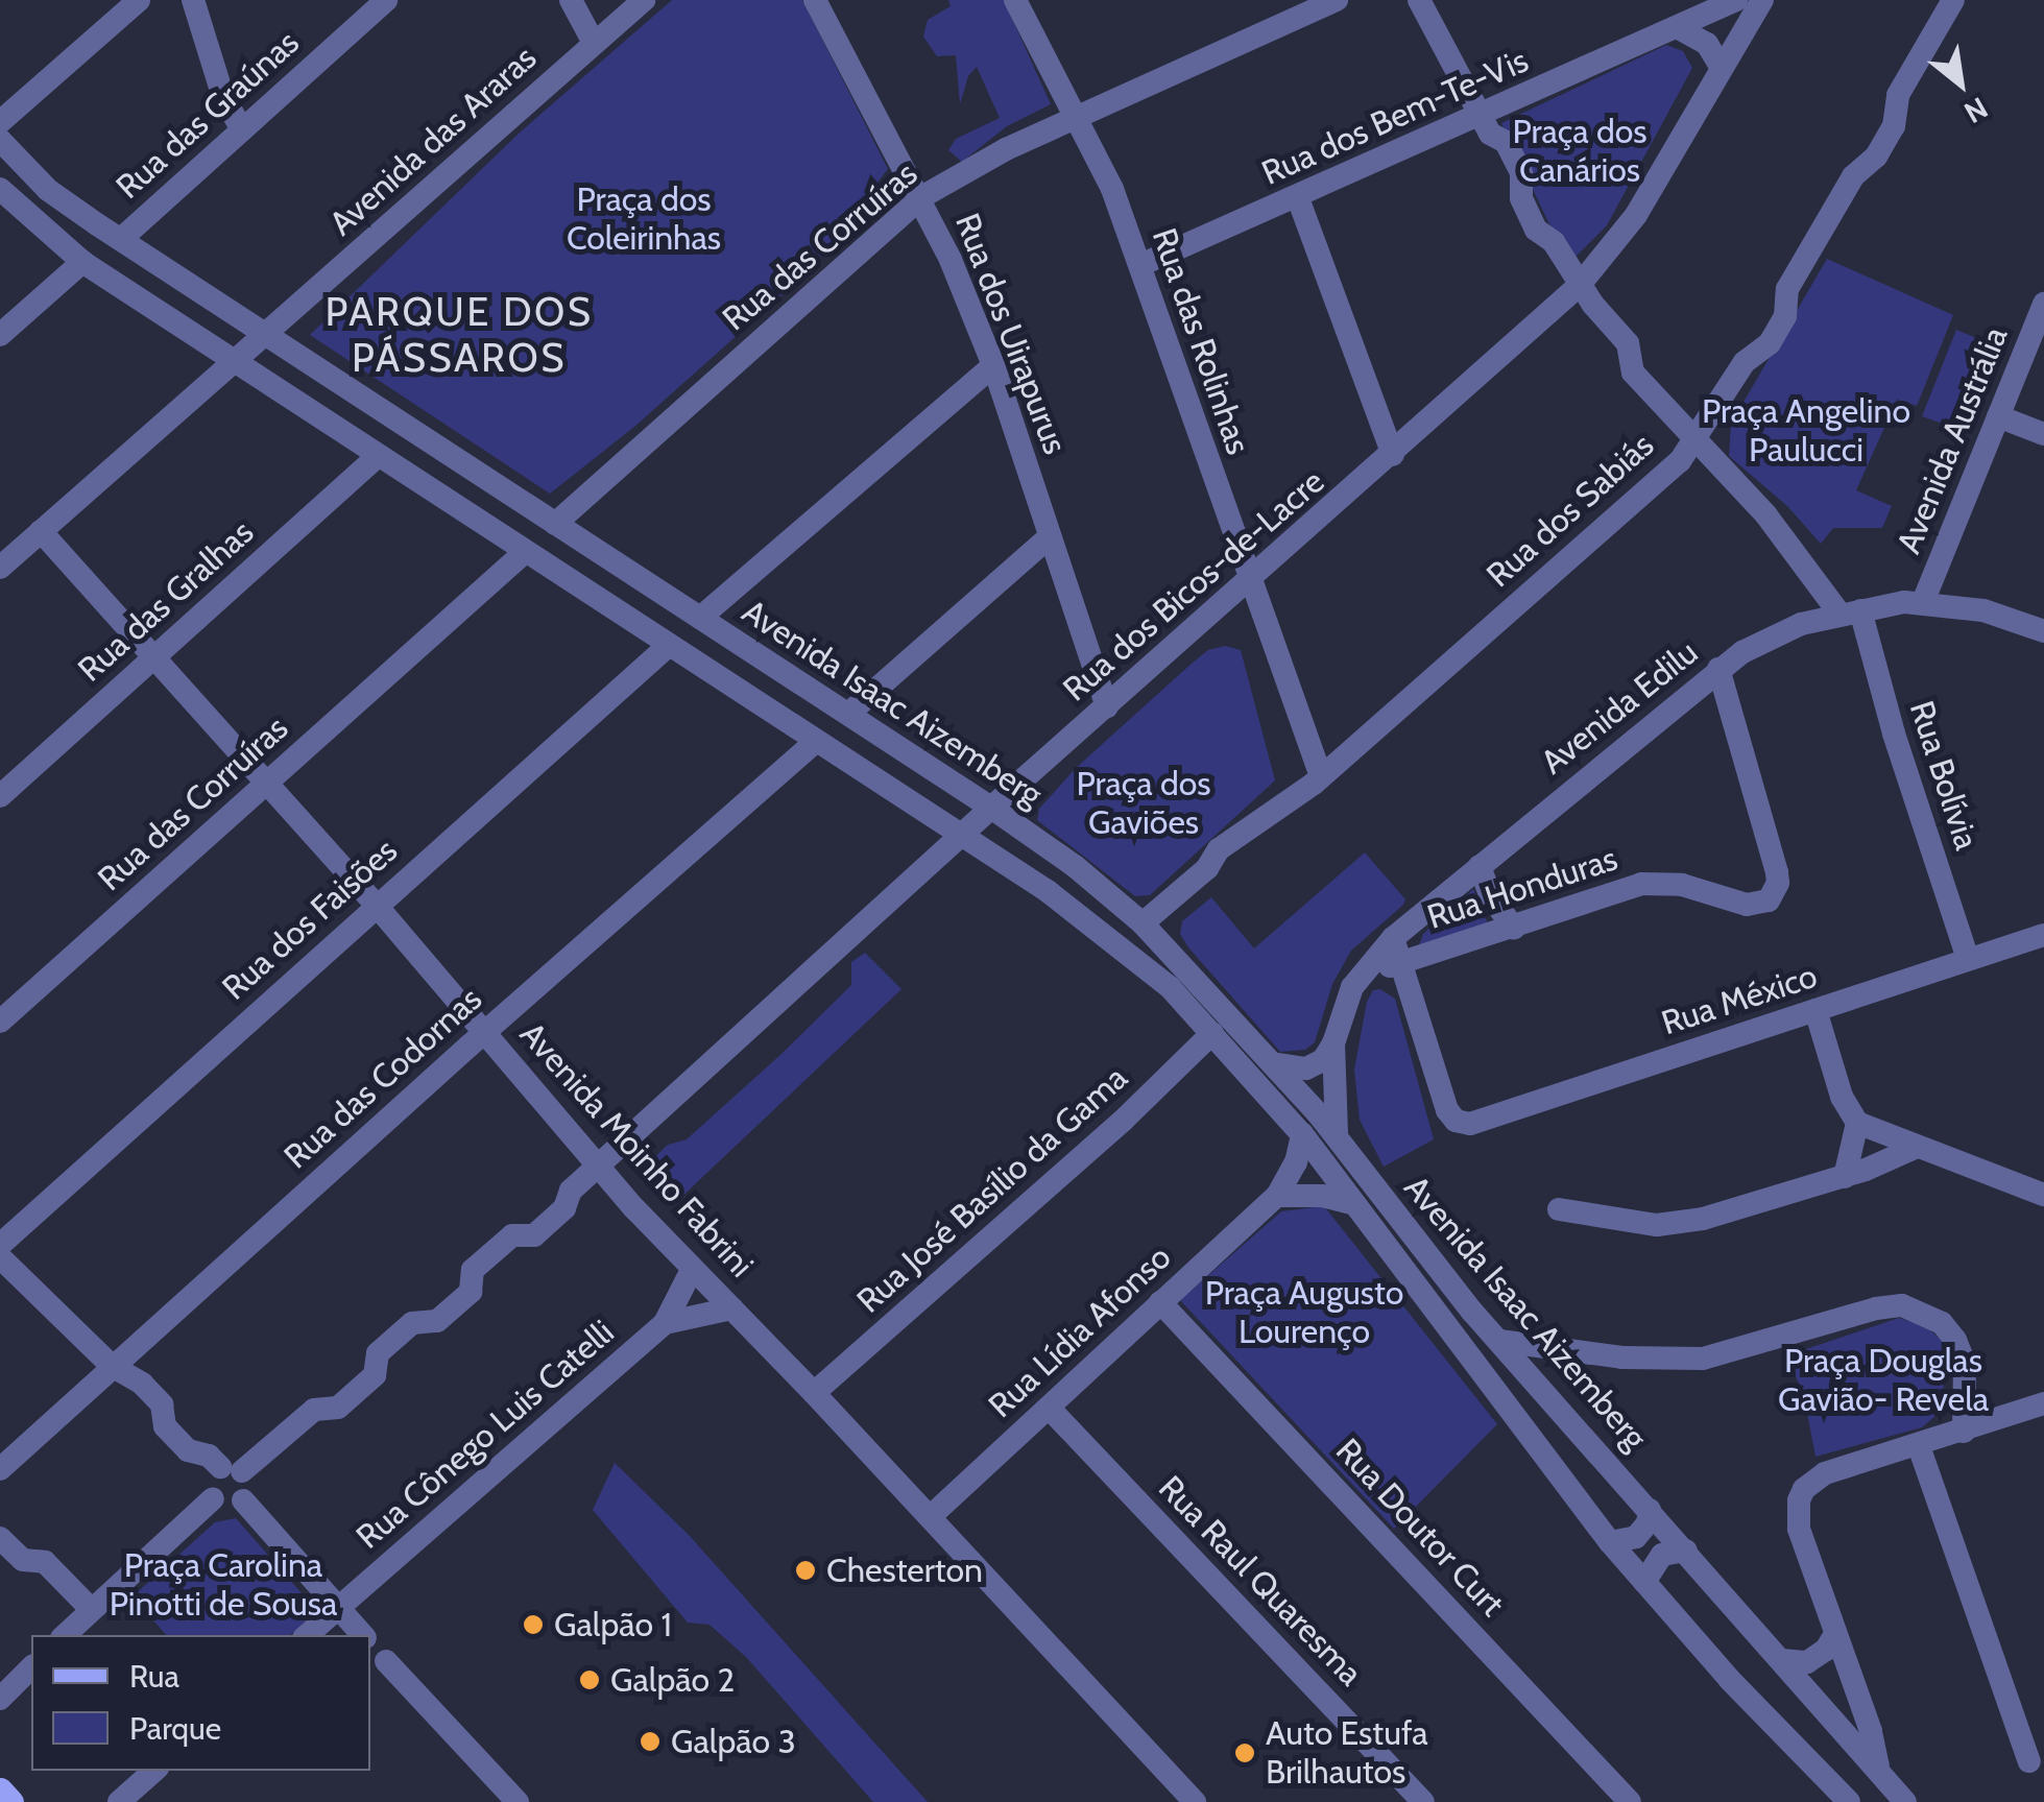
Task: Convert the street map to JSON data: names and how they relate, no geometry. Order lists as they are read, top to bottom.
{
  "streets": {
    "street": [
      "Rua das Graúnas",
      "Rua dos Bem-Te-Vis",
      "Avenida das Araras",
      "Rua das Corruíras",
      "Rua dos Uirapurus",
      "Rua das Rolinhas",
      "Avenida Austrália",
      "Rua dos Sabiás",
      "Rua dos Bicos-de-Lacre",
      "Rua das Gralhas",
      "Avenida Isaac Aizemberg",
      "Avenida Edilu",
      "Rua Bolívia",
      "Rua Honduras",
      "Rua dos Faisões",
      "Rua México",
      "Rua das Codornas",
      "Avenida Moinho Fabrini",
      "Rua José Basílio da Gama",
      "Rua Lídia Afonso",
      "Rua Cônego Luis Catelli",
      "Rua Doutor Curt",
      "Rua Raul Quaresma"
    ]
  },
  "crossings": [
    ["Rua das Graúnas", "Avenida Isaac Aizemberg"],
    ["Rua dos Bem-Te-Vis", "Rua das Rolinhas"],
    ["Avenida das Araras", "Avenida Isaac Aizemberg"],
    ["Rua das Corruíras", "Rua dos Uirapurus"],
    ["Rua das Corruíras", "Rua das Rolinhas"],
    ["Rua das Corruíras", "Avenida Isaac Aizemberg"],
    ["Rua das Corruíras", "Avenida Moinho Fabrini"],
    ["Rua dos Uirapurus", "Rua dos Bicos-de-Lacre"],
    ["Rua das Rolinhas", "Rua dos Sabiás"],
    ["Rua das Rolinhas", "Rua dos Bicos-de-Lacre"],
    ["Avenida Austrália", "Avenida Edilu"],
    ["Rua dos Sabiás", "Avenida Isaac Aizemberg"],
    ["Rua dos Bicos-de-Lacre", "Avenida Isaac Aizemberg"],
    ["Rua dos Bicos-de-Lacre", "Avenida Moinho Fabrini"],
    ["Rua das Gralhas", "Avenida Isaac Aizemberg"],
    ["Rua das Gralhas", "Avenida Moinho Fabrini"],
    ["Avenida Isaac Aizemberg", "Avenida Edilu"],
    ["Avenida Isaac Aizemberg", "Rua dos Faisões"],
    ["Avenida Isaac Aizemberg", "Rua das Codornas"],
    ["Avenida Isaac Aizemberg", "Rua José Basílio da Gama"],
    ["Avenida Isaac Aizemberg", "Rua Lídia Afonso"],
    ["Avenida Edilu", "Rua Bolívia"],
    ["Avenida Edilu", "Rua Honduras"],
    ["Rua Bolívia", "Rua México"],
    ["Rua Honduras", "Rua México"],
    ["Rua dos Faisões", "Avenida Moinho Fabrini"],
    ["Rua das Codornas", "Avenida Moinho Fabrini"],
    ["Avenida Moinho Fabrini", "Rua José Basílio da Gama"],
    ["Avenida Moinho Fabrini", "Rua Lídia Afonso"],
    ["Avenida Moinho Fabrini", "Rua Cônego Luis Catelli"],
    ["Rua Lídia Afonso", "Rua Doutor Curt"],
    ["Rua Lídia Afonso", "Rua Raul Quaresma"]
  ],
  "districts": ["PARQUE DOS PÁSSAROS"],
  "parks": [
    "Praça dos Canários",
    "Praça dos Coleirinhas",
    "Praça Angelino Paulucci",
    "Praça dos Gaviões",
    "Praça Augusto Lourenço",
    "Praça Douglas Gavião- Revela",
    "Praça Carolina Pinotti de Sousa"
  ],
  "places": [
    "Chesterton",
    "Galpão 1",
    "Galpão 2",
    "Galpão 3",
    "Auto Estufa Brilhautos"
  ],
  "legend": ["Rua", "Parque"],
  "north": "bottom right"
}
